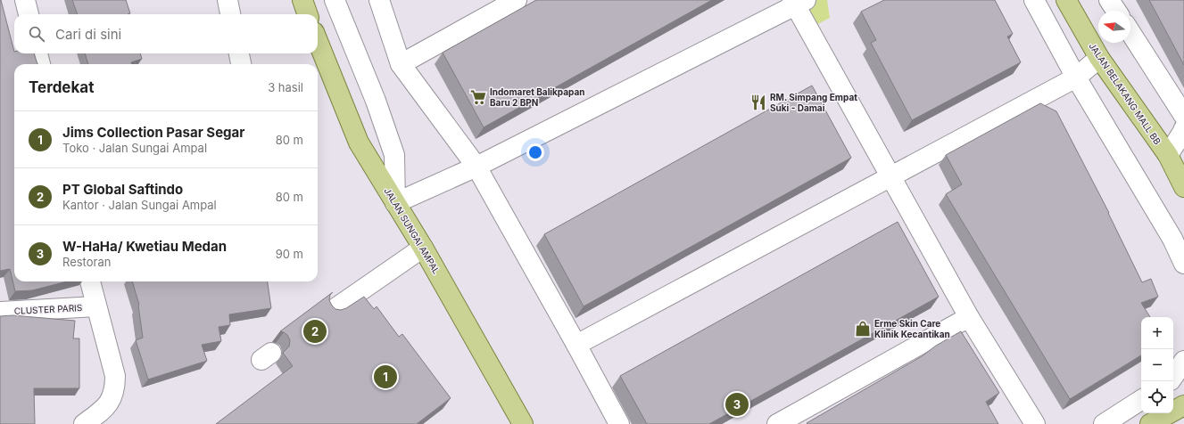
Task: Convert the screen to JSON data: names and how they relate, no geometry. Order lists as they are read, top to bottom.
{
  "streets": {
    "main road": ["JALAN BELAKANG MALL BB", "JALAN SUNGAI AMPAL"],
    "street": ["CLUSTER PARIS"]
  },
  "places": {
    "supermarket": ["Indomaret Balikpapan Baru 2 BPN"],
    "restaurant": ["RM. Simpang Empat Suki - Damai"],
    "shop": ["Erme Skin Care Klinik Kecantikan"]
  },
  "north": "left",
  "page": {
    "search": "Cari di sini",
    "heading": ["Terdekat", "3 hasil"],
    "list": [
      {
        "mark": "1",
        "name": "Jims Collection Pasar Segar",
        "note": "Toko · Jalan Sungai Ampal",
        "value": "80 m"
      },
      {
        "mark": "2",
        "name": "PT Global Saftindo",
        "note": "Kantor · Jalan Sungai Ampal",
        "value": "80 m"
      },
      {
        "mark": "3",
        "name": "W-HaHa/ Kwetiau Medan",
        "note": "Restoran",
        "value": "90 m"
      }
    ],
    "map_buttons": ["+", "−"],
    "pins": ["2", "1", "3"]
  }
}
